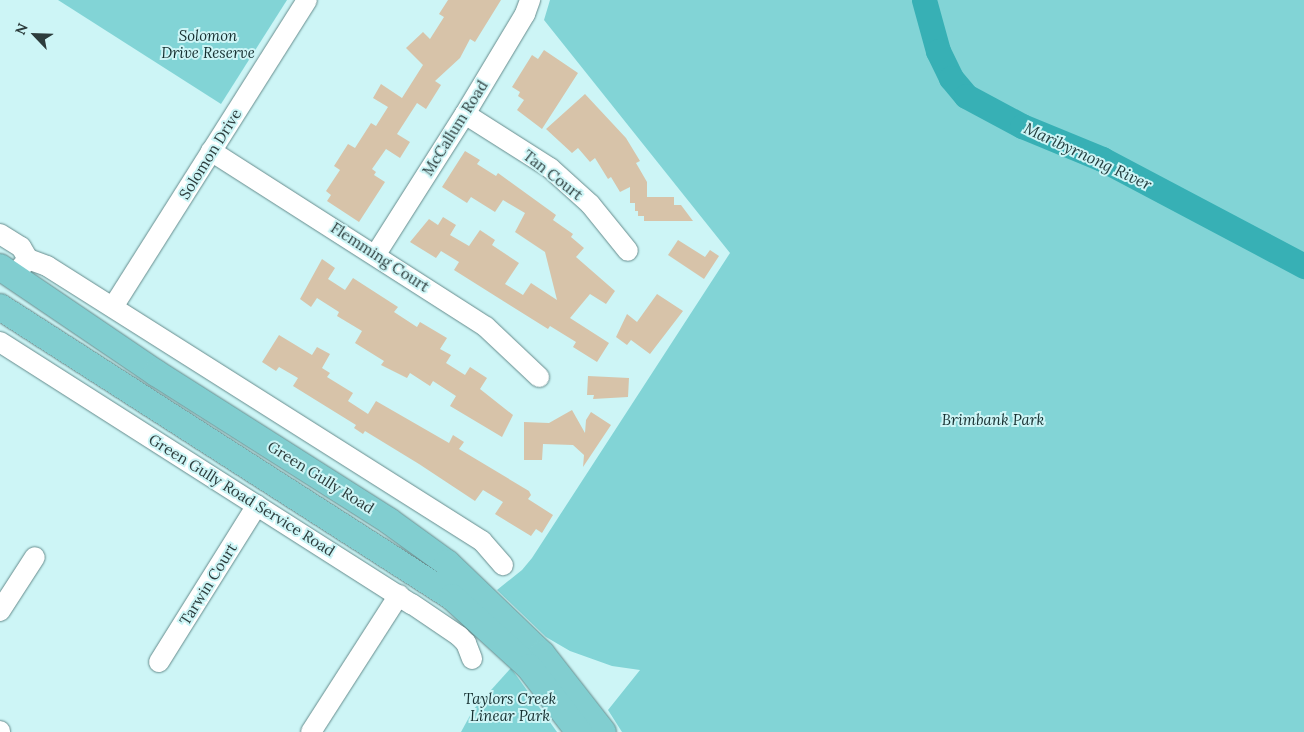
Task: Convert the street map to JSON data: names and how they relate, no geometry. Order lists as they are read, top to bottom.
{
  "streets": {
    "main road": ["Green Gully Road"],
    "street": [
      "McCallum Road",
      "Solomon Drive",
      "Tan Court",
      "Flemming Court",
      "Green Gully Road Service Road",
      "Tarwin Court"
    ]
  },
  "crossings": [
    ["McCallum Road", "Tan Court"],
    ["McCallum Road", "Flemming Court"],
    ["Solomon Drive", "Flemming Court"],
    ["Green Gully Road Service Road", "Tarwin Court"]
  ],
  "water": ["Maribyrnong River"],
  "parks": ["Solomon Drive Reserve", "Brimbank Park", "Taylors Creek Linear Park"],
  "north": "top left"
}
